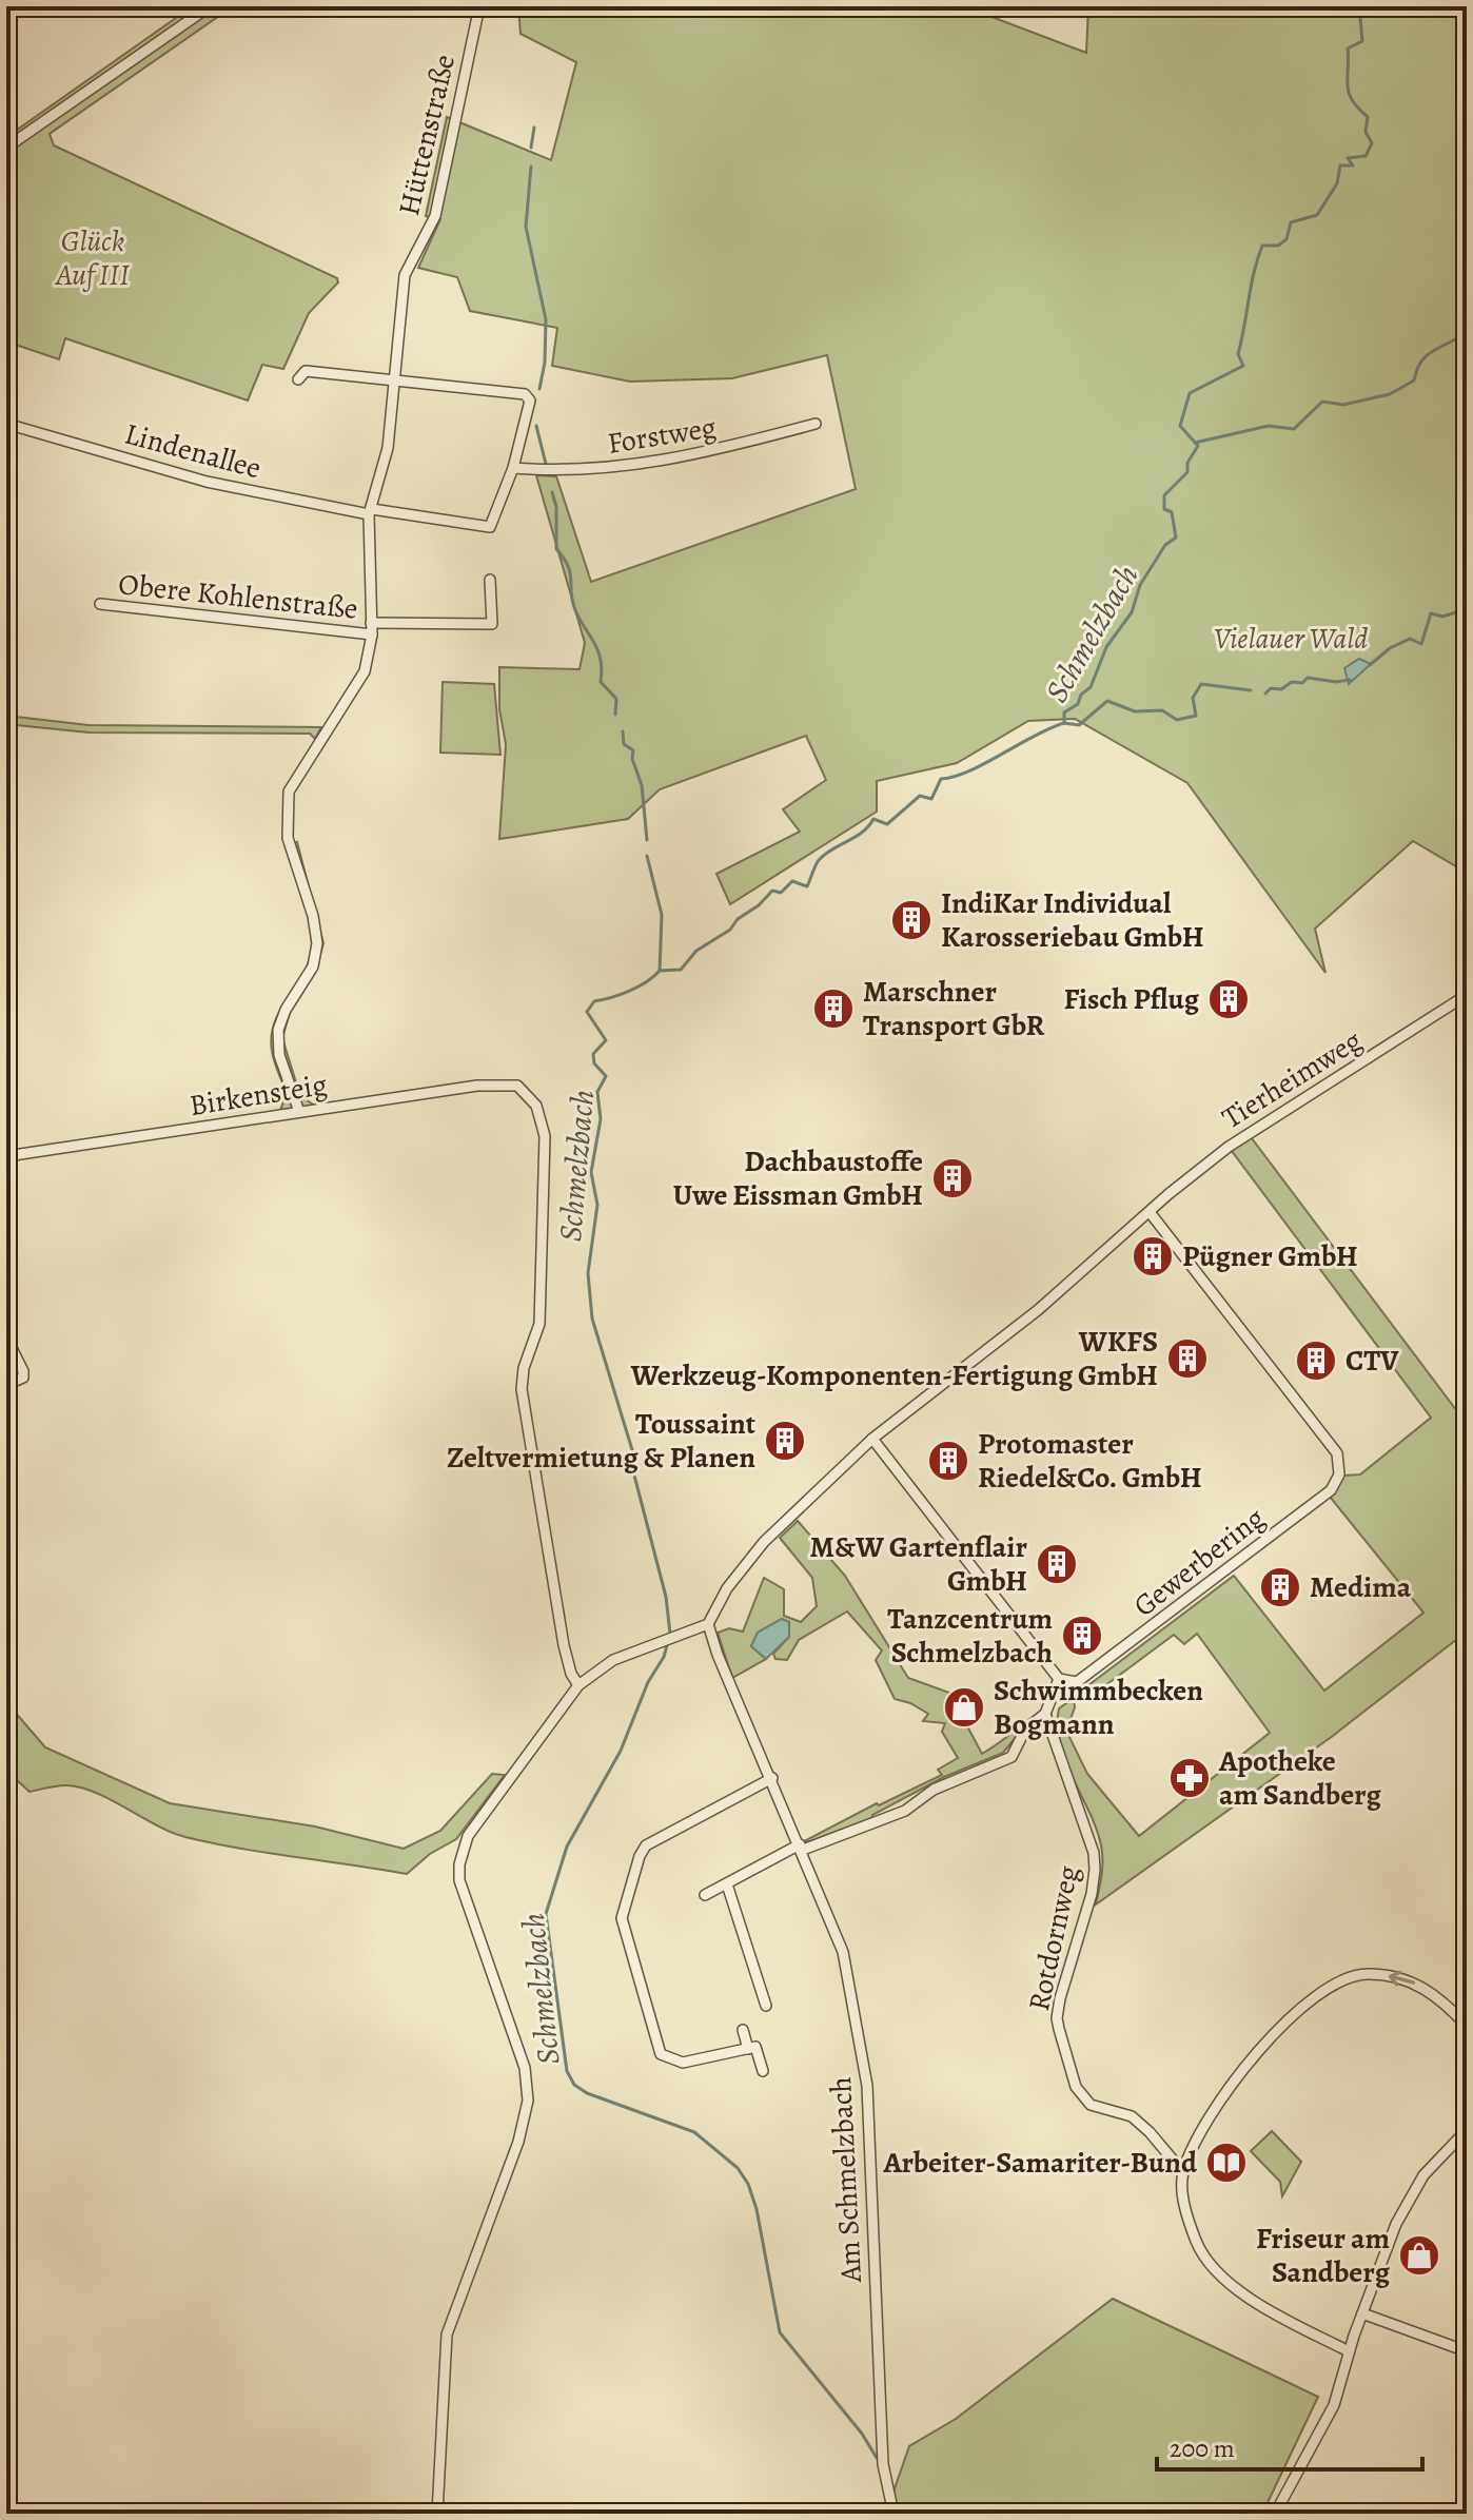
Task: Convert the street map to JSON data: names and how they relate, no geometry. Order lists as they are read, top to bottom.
{
  "streets": {
    "street": [
      "Hüttenstraße",
      "Forstweg",
      "Lindenallee",
      "Obere Kohlenstraße",
      "Tierheimweg",
      "Birkensteig",
      "Gewerbering",
      "Rotdornweg",
      "Am Schmelzbach"
    ]
  },
  "crossings": [
    ["Hüttenstraße", "Obere Kohlenstraße"],
    ["Lindenallee", "Obere Kohlenstraße"],
    ["Obere Kohlenstraße", "Birkensteig"],
    ["Tierheimweg", "Gewerbering"]
  ],
  "water": ["Schmelzbach"],
  "parks": ["Glück Auf III", "Vielauer Wald"],
  "places": {
    "building": [
      "IndiKar Individual Karosseriebau GmbH",
      "Fisch Pflug",
      "Marschner Transport GbR",
      "Dachbaustoffe Uwe Eissman GmbH",
      "Pügner GmbH",
      "WKFS Werkzeug-Komponenten-Fertigung GmbH",
      "CTV",
      "Toussaint Zeltvermietung & Planen",
      "Protomaster Riedel&Co. GmbH",
      "M&W Gartenflair GmbH",
      "Medima",
      "Tanzcentrum Schmelzbach"
    ],
    "shop": ["Schwimmbecken Bogmann", "Friseur am Sandberg"],
    "pharmacy": ["Apotheke am Sandberg"],
    "library": ["Arbeiter-Samariter-Bund"]
  },
  "scale_bar": "200 m"
}
